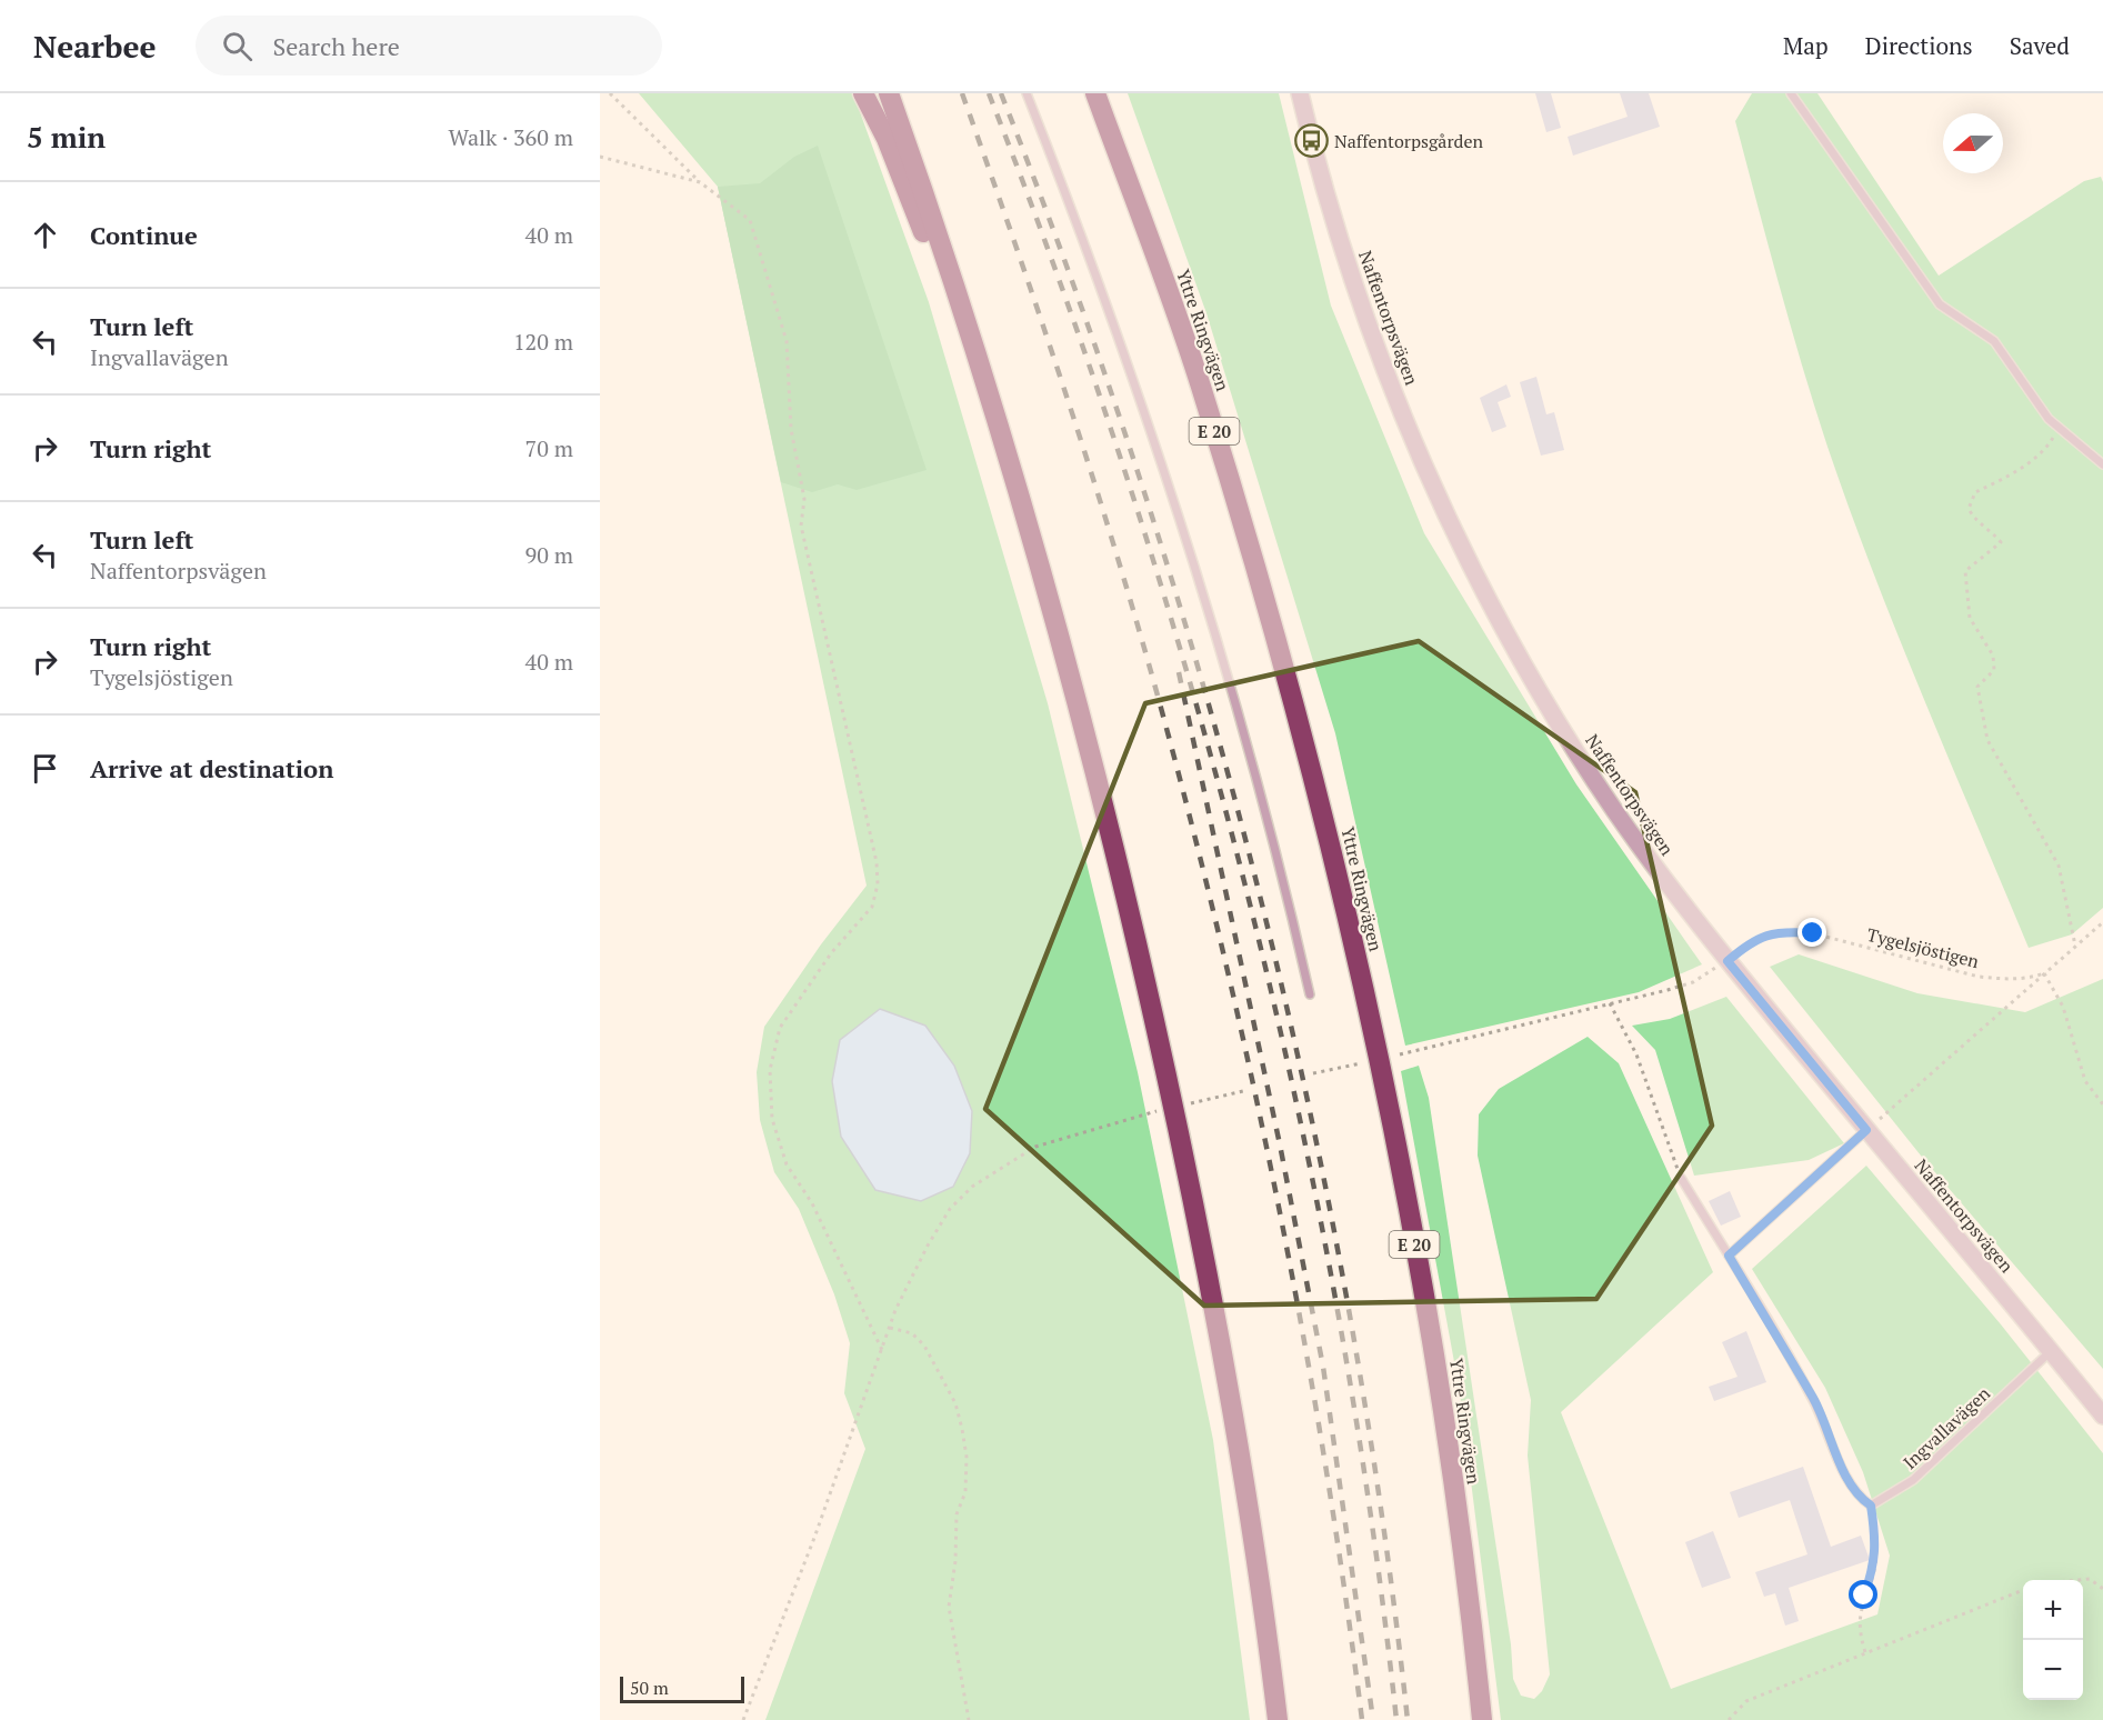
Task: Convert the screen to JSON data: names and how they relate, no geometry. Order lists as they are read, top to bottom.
{
  "streets": {
    "highway": ["Yttre Ringvägen", "E 20"],
    "street": ["Naffentorpsvägen"],
    "lane": ["Ingvallavägen"],
    "path": ["Tygelsjöstigen"]
  },
  "crossings": [
    ["Naffentorpsvägen", "Tygelsjöstigen"],
    ["Naffentorpsvägen", "Ingvallavägen"]
  ],
  "places": {
    "bus stop": ["Naffentorpsgården"]
  },
  "scale_bar": "50 m",
  "north": "left",
  "page": {
    "header": "Nearbee",
    "search": "Search here",
    "nav": ["Map", "Directions", "Saved"],
    "heading": ["5 min", "Walk · 360 m"],
    "list": [
      ["Continue", "40 m"],
      ["Turn left", "Ingvallavägen", "120 m"],
      ["Turn right", "70 m"],
      ["Turn left", "Naffentorpsvägen", "90 m"],
      ["Turn right", "Tygelsjöstigen", "40 m"],
      "Arrive at destination"
    ],
    "map_buttons": ["+", "−"],
    "scale": "50 m"
  }
}
